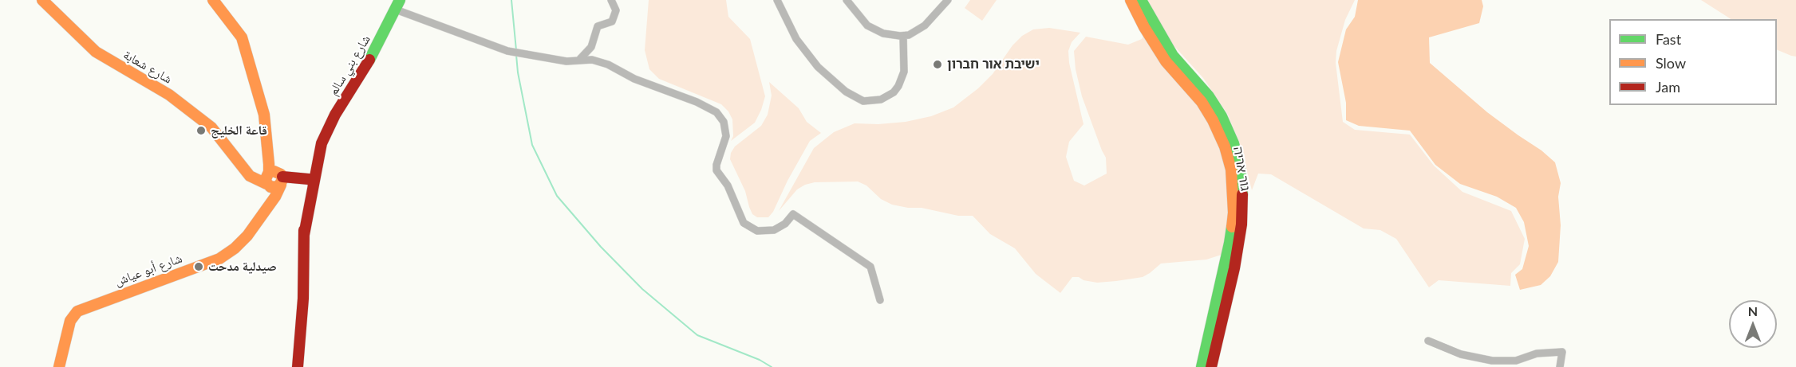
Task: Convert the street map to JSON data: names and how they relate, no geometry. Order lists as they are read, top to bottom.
{
  "streets": {
    "street": [
      "شارع بني سالم",
      "شارع شعابة",
      "גור אריה",
      "شارع أبو عياش"
    ]
  },
  "crossings": [
    ["شارع بني سالم", "شارع شعابة"],
    ["شارع شعابة", "شارع أبو عياش"]
  ],
  "places": ["ישיבת אור חברון", "قاعة الخليج", "صيدلية مدحت"],
  "legend": ["Fast", "Slow", "Jam"],
  "north": "top"
}
